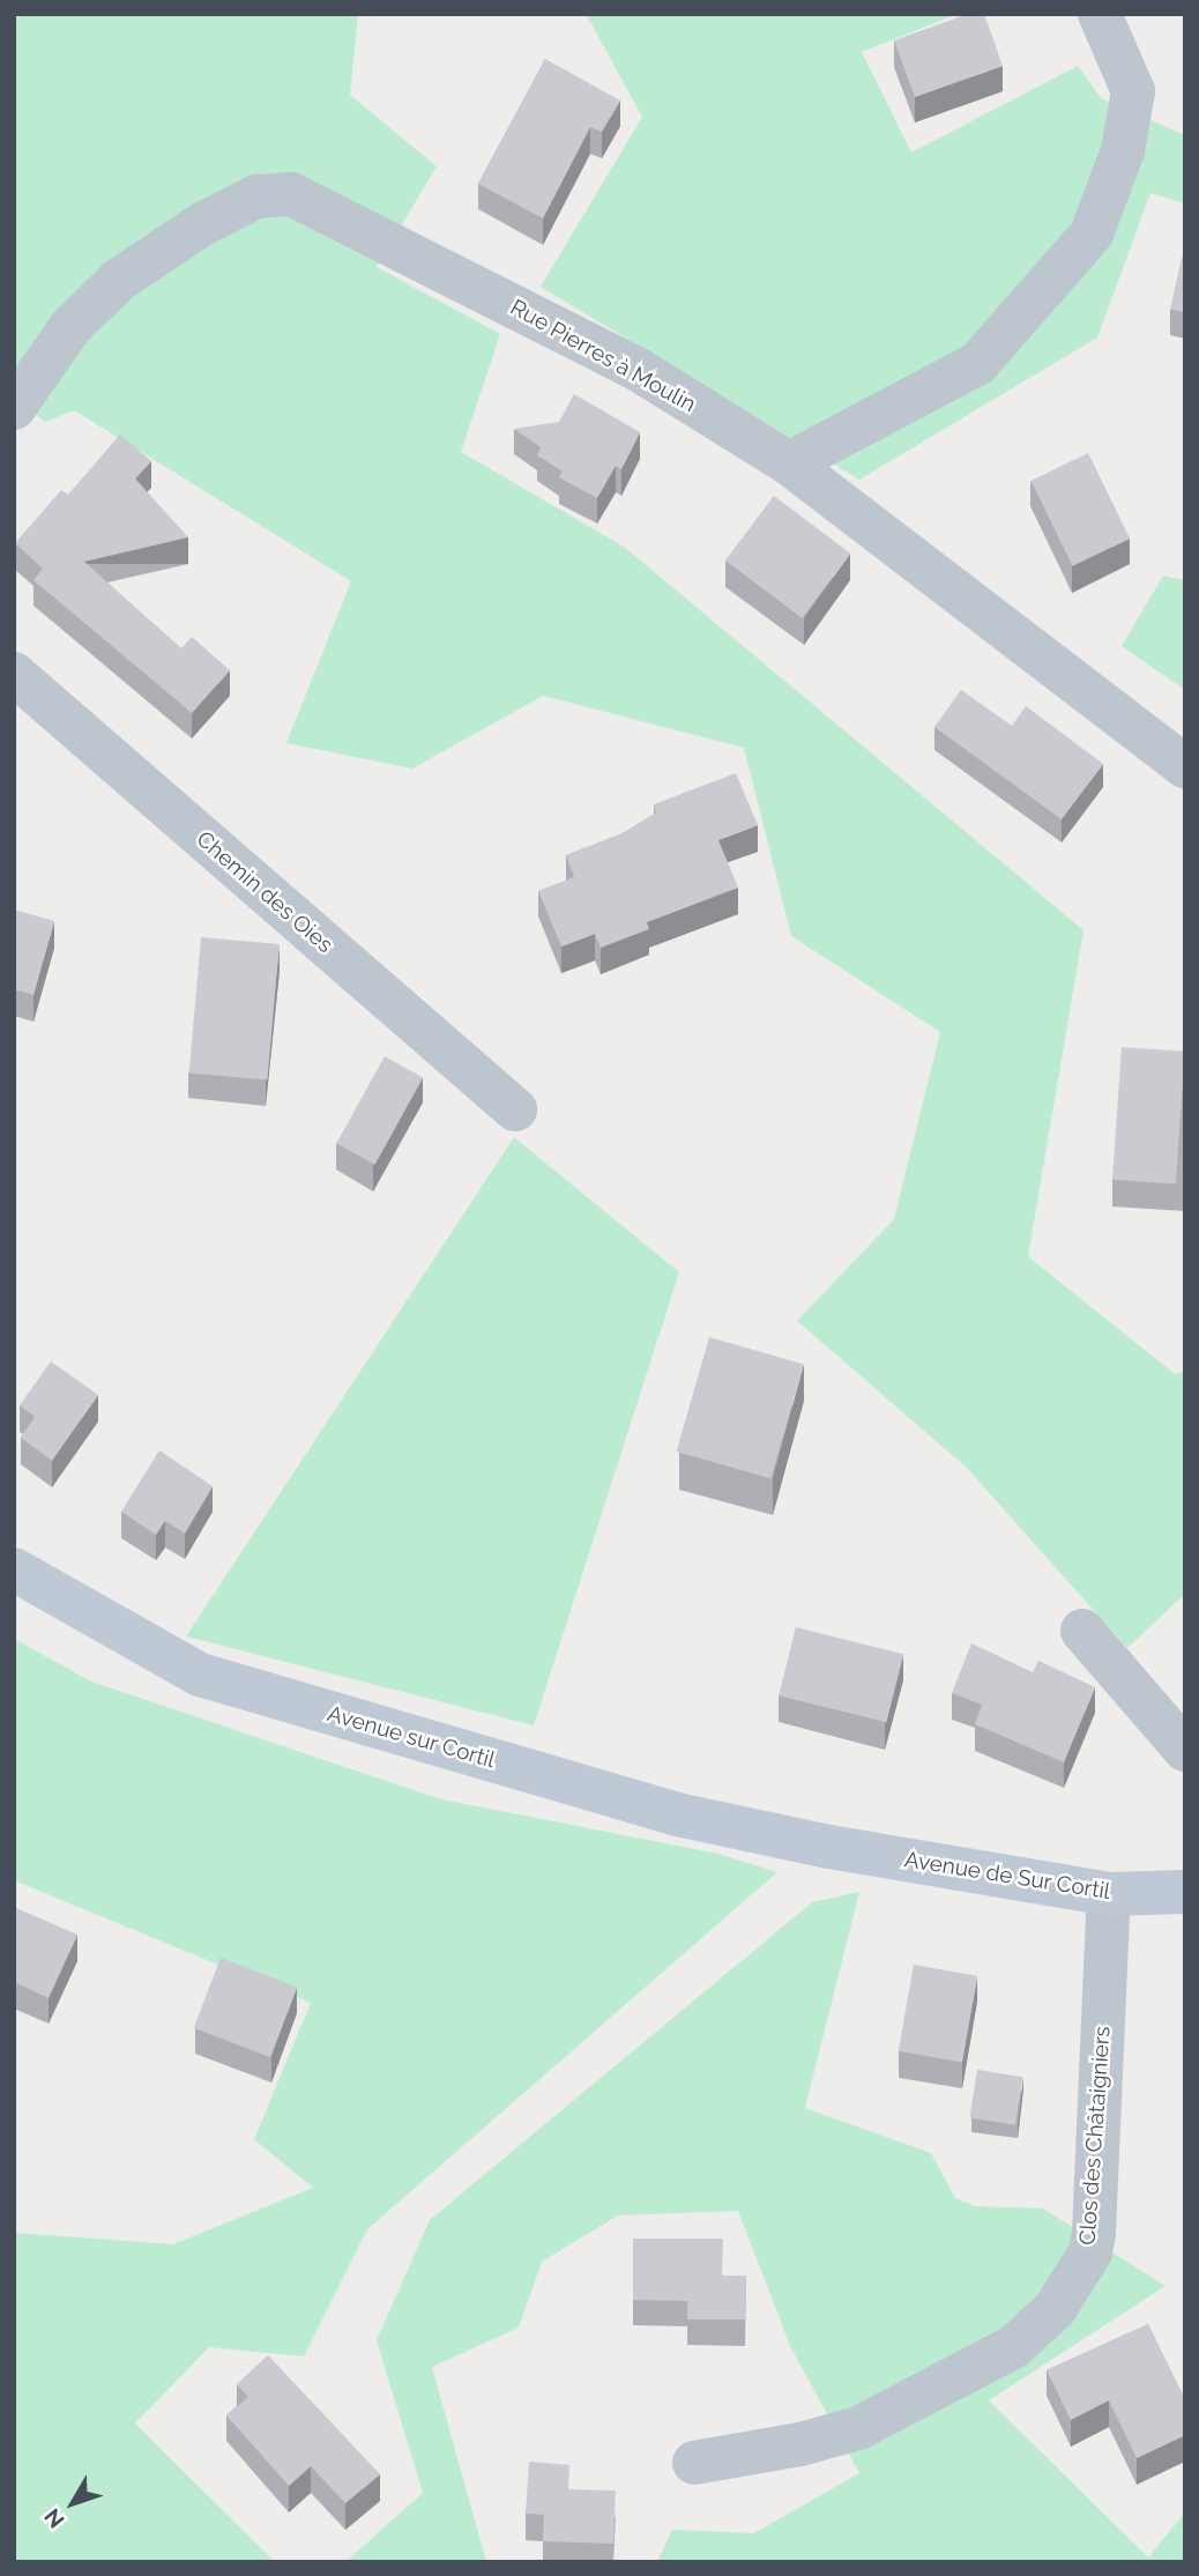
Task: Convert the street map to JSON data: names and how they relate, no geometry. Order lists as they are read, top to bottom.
{
  "streets": {
    "main road": ["Avenue sur Cortil", "Avenue de Sur Cortil"],
    "street": ["Rue Pierres à Moulin", "Chemin des Oies", "Clos des Châtaigniers"]
  },
  "crossings": [
    ["Avenue sur Cortil", "Avenue de Sur Cortil"],
    ["Avenue de Sur Cortil", "Clos des Châtaigniers"]
  ],
  "north": "bottom left"
}
